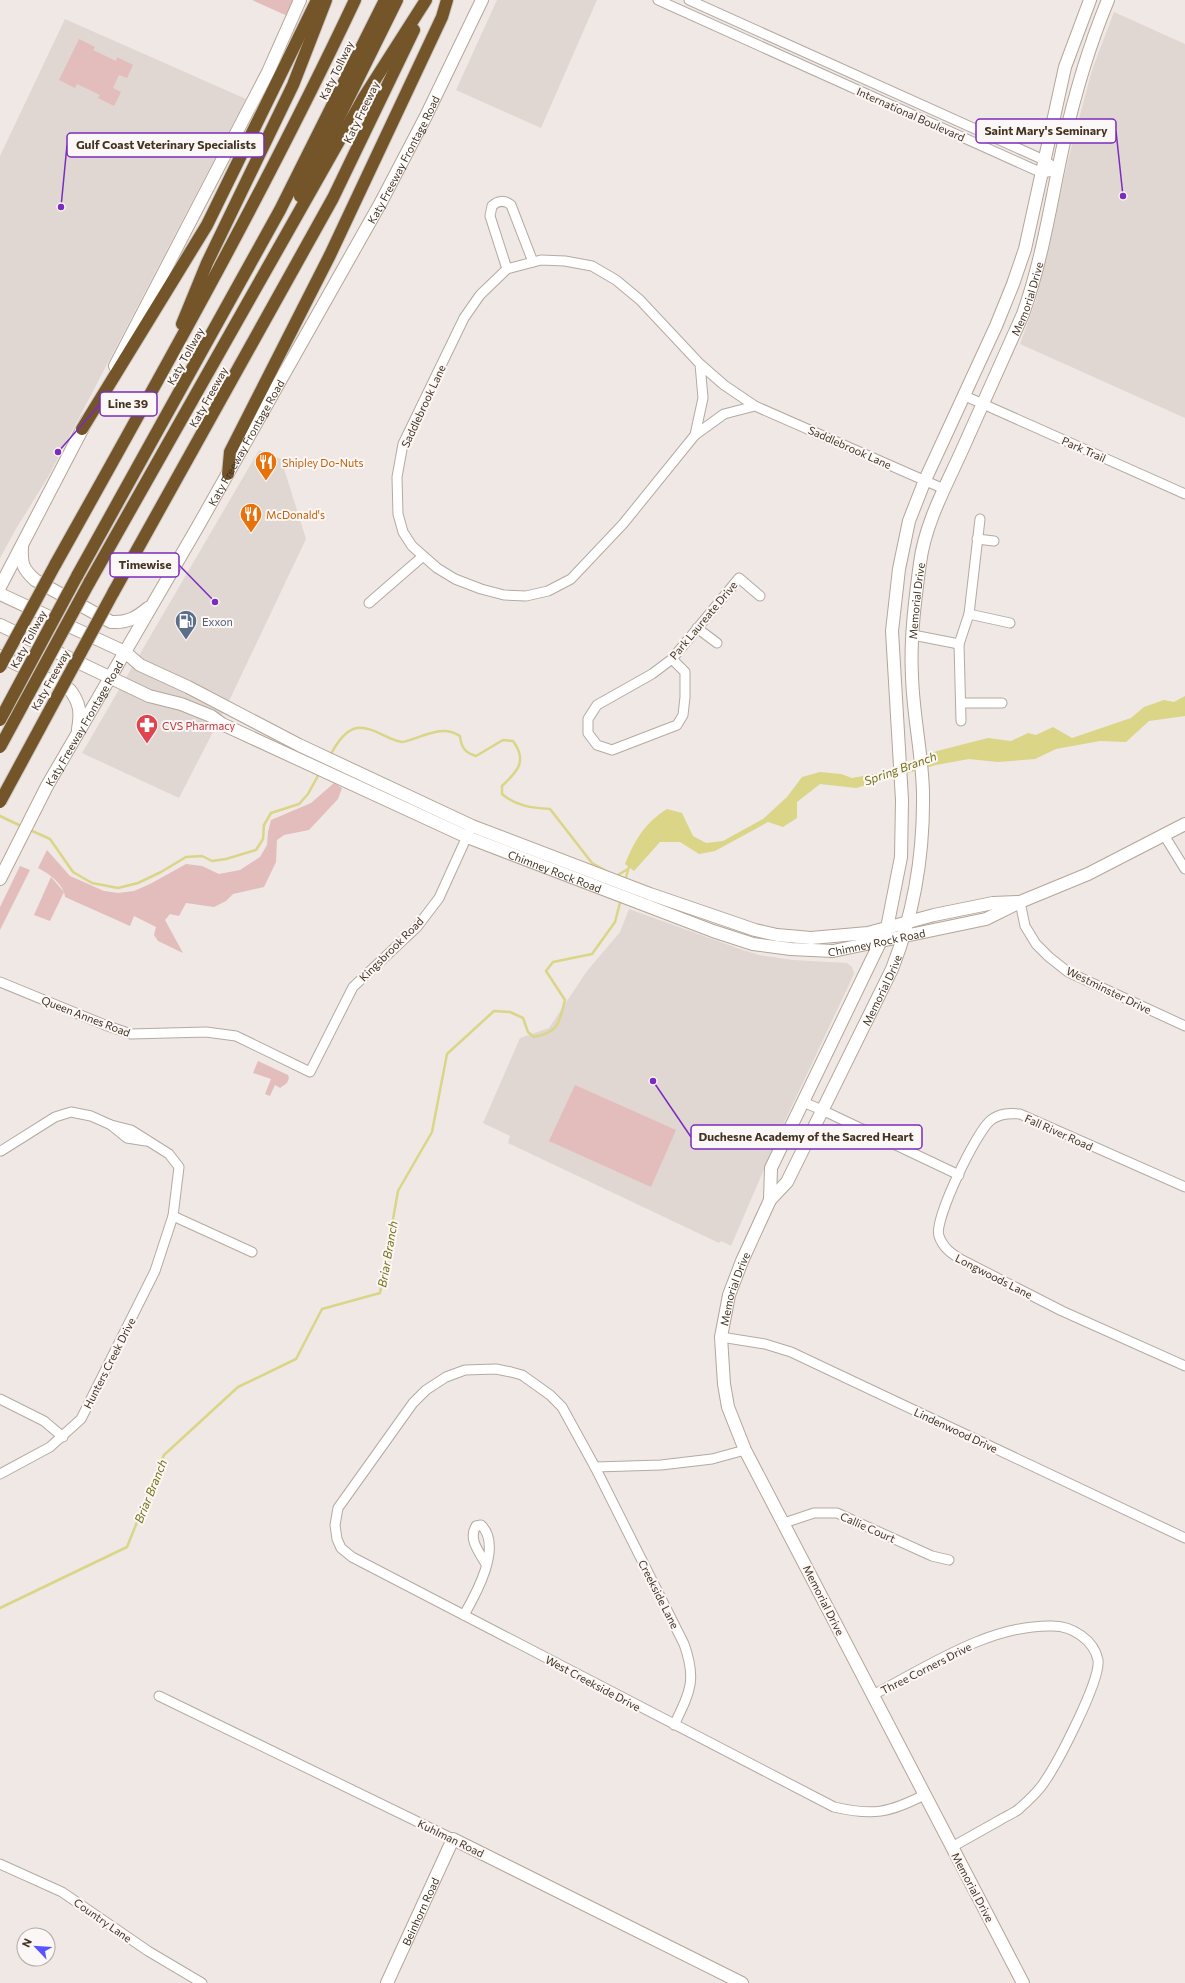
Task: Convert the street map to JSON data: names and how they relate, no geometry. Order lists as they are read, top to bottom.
{
  "streets": {
    "highway": ["Katy Tollway", "Katy Freeway"],
    "main road": [
      "Katy Freeway Frontage Road",
      "Memorial Drive",
      "Chimney Rock Road",
      "Kuhlman Road",
      "Beinhorn Road"
    ],
    "street": [
      "International Boulevard",
      "Saddlebrook Lane",
      "Park Trail",
      "Park Laureate Drive",
      "Kingsbrook Road",
      "Westminster Drive",
      "Queen Annes Road",
      "Fall River Road",
      "Longwoods Lane",
      "Hunters Creek Drive",
      "Lindenwood Drive",
      "Callie Court",
      "Creekside Lane",
      "Three Corners Drive",
      "West Creekside Drive",
      "Country Lane"
    ]
  },
  "crossings": [
    ["International Boulevard", "Memorial Drive"],
    ["Katy Freeway Frontage Road", "Chimney Rock Road"],
    ["Memorial Drive", "Saddlebrook Lane"],
    ["Memorial Drive", "Park Trail"],
    ["Memorial Drive", "Chimney Rock Road"],
    ["Memorial Drive", "Lindenwood Drive"],
    ["Memorial Drive", "Callie Court"],
    ["Memorial Drive", "Three Corners Drive"],
    ["Memorial Drive", "West Creekside Drive"],
    ["Chimney Rock Road", "Kingsbrook Road"],
    ["Chimney Rock Road", "Westminster Drive"],
    ["Kingsbrook Road", "Queen Annes Road"],
    ["Fall River Road", "Longwoods Lane"],
    ["Creekside Lane", "West Creekside Drive"],
    ["Kuhlman Road", "Beinhorn Road"]
  ],
  "water": ["Spring Branch", "Briar Branch"],
  "places": {
    "other": [
      "Saint Mary's Seminary",
      "Gulf Coast Veterinary Specialists",
      "Line 39",
      "Timewise",
      "Duchesne Academy of the Sacred Heart"
    ],
    "restaurant": ["Shipley Do-Nuts", "McDonald's"],
    "fuel station": ["Exxon"],
    "pharmacy": ["CVS Pharmacy"]
  },
  "north": "top left"
}
